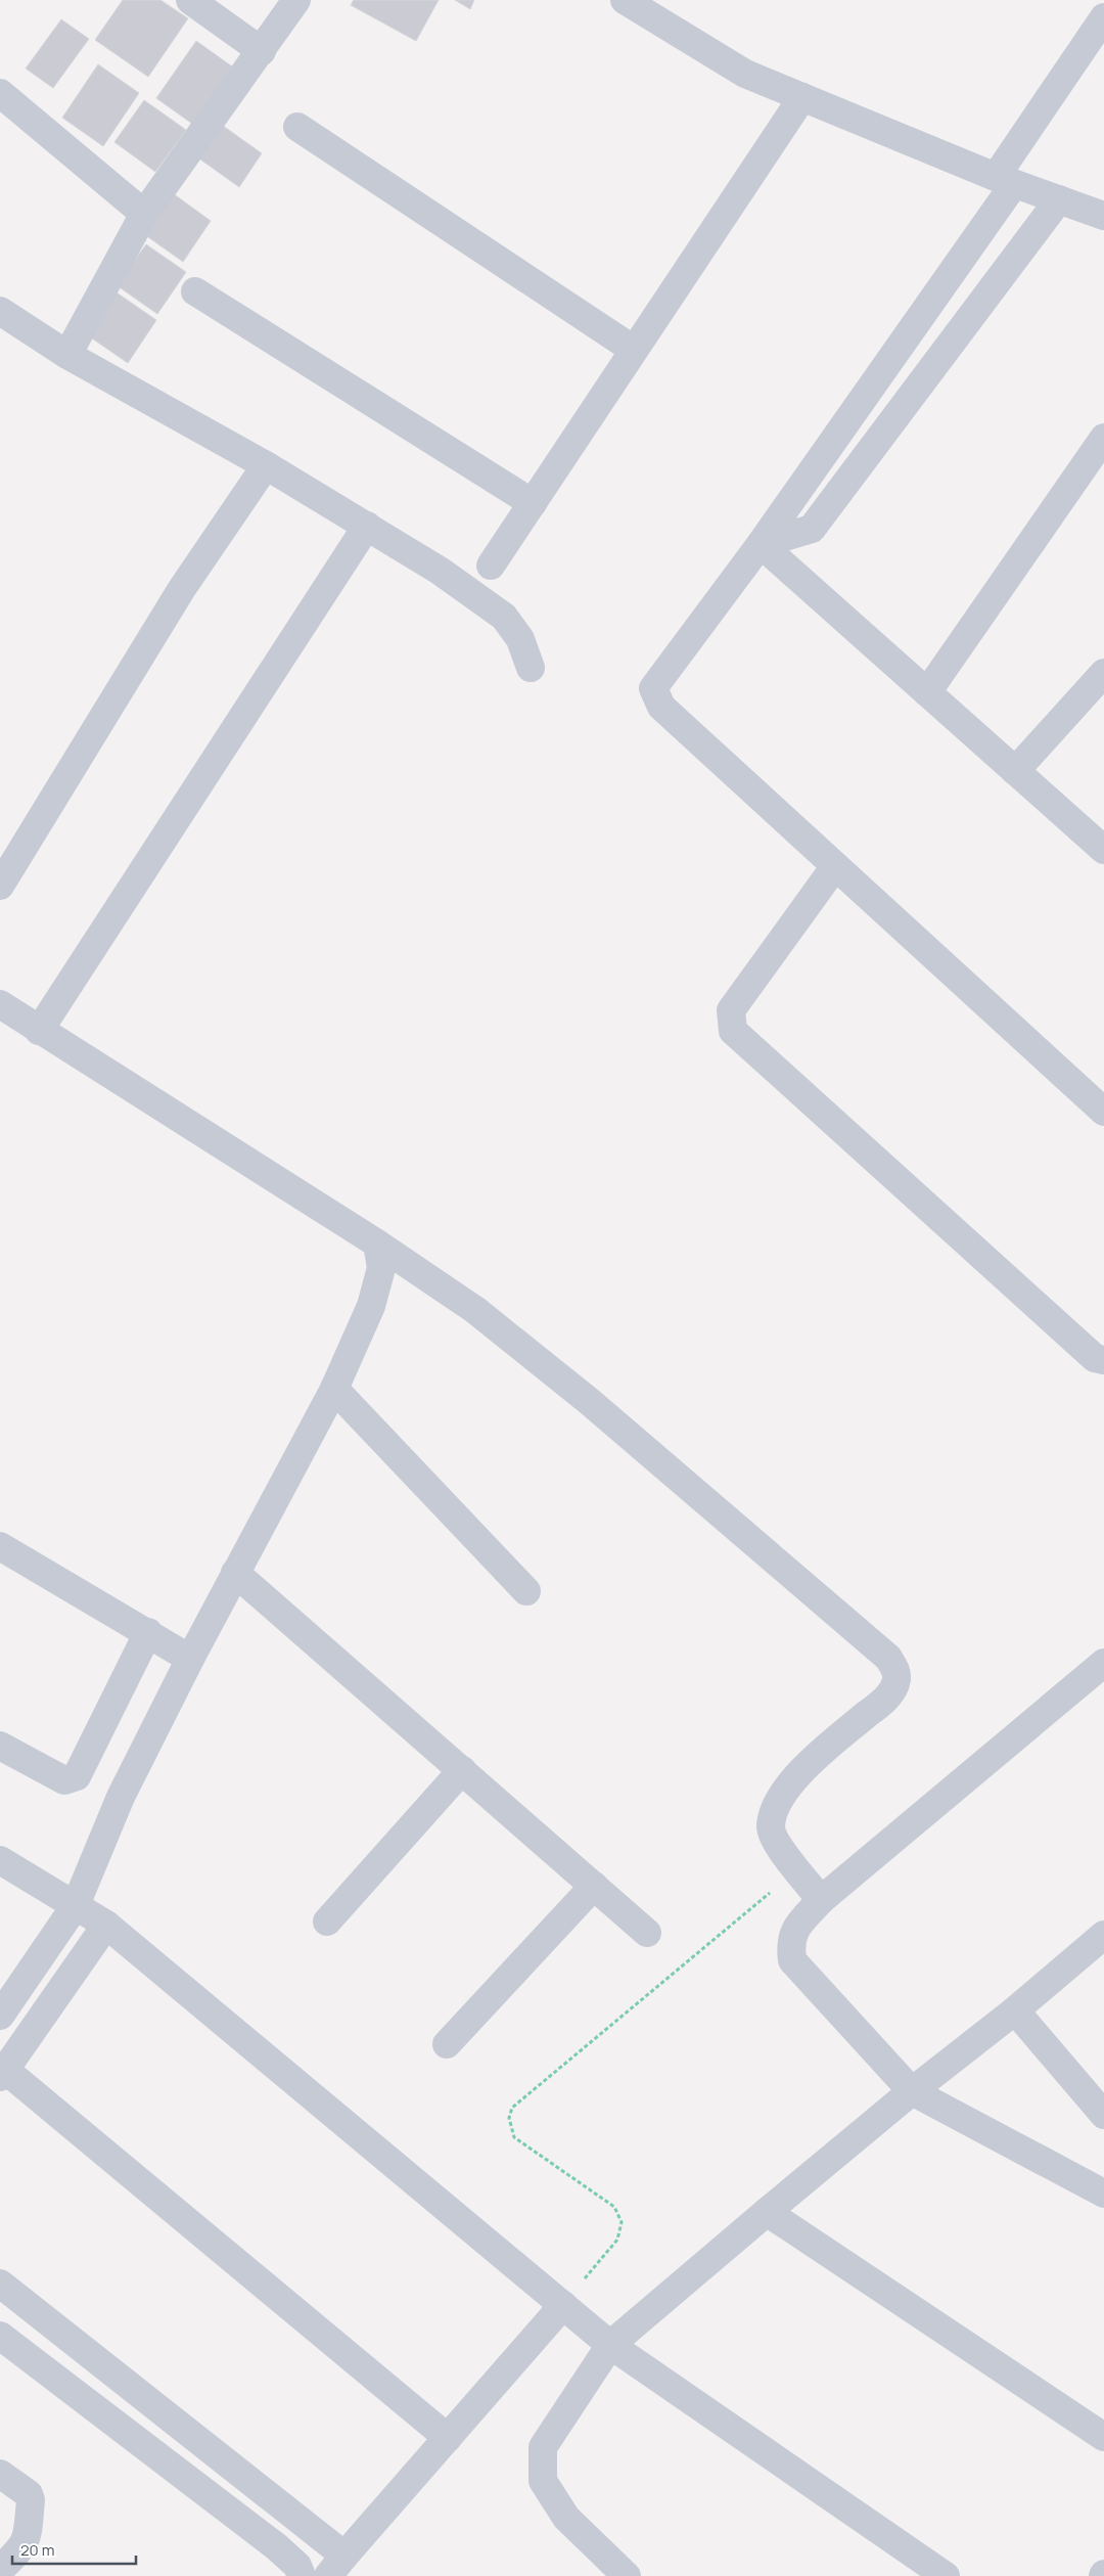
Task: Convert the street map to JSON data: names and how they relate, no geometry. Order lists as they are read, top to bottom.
{
  "scale_bar": "20 m"
}
